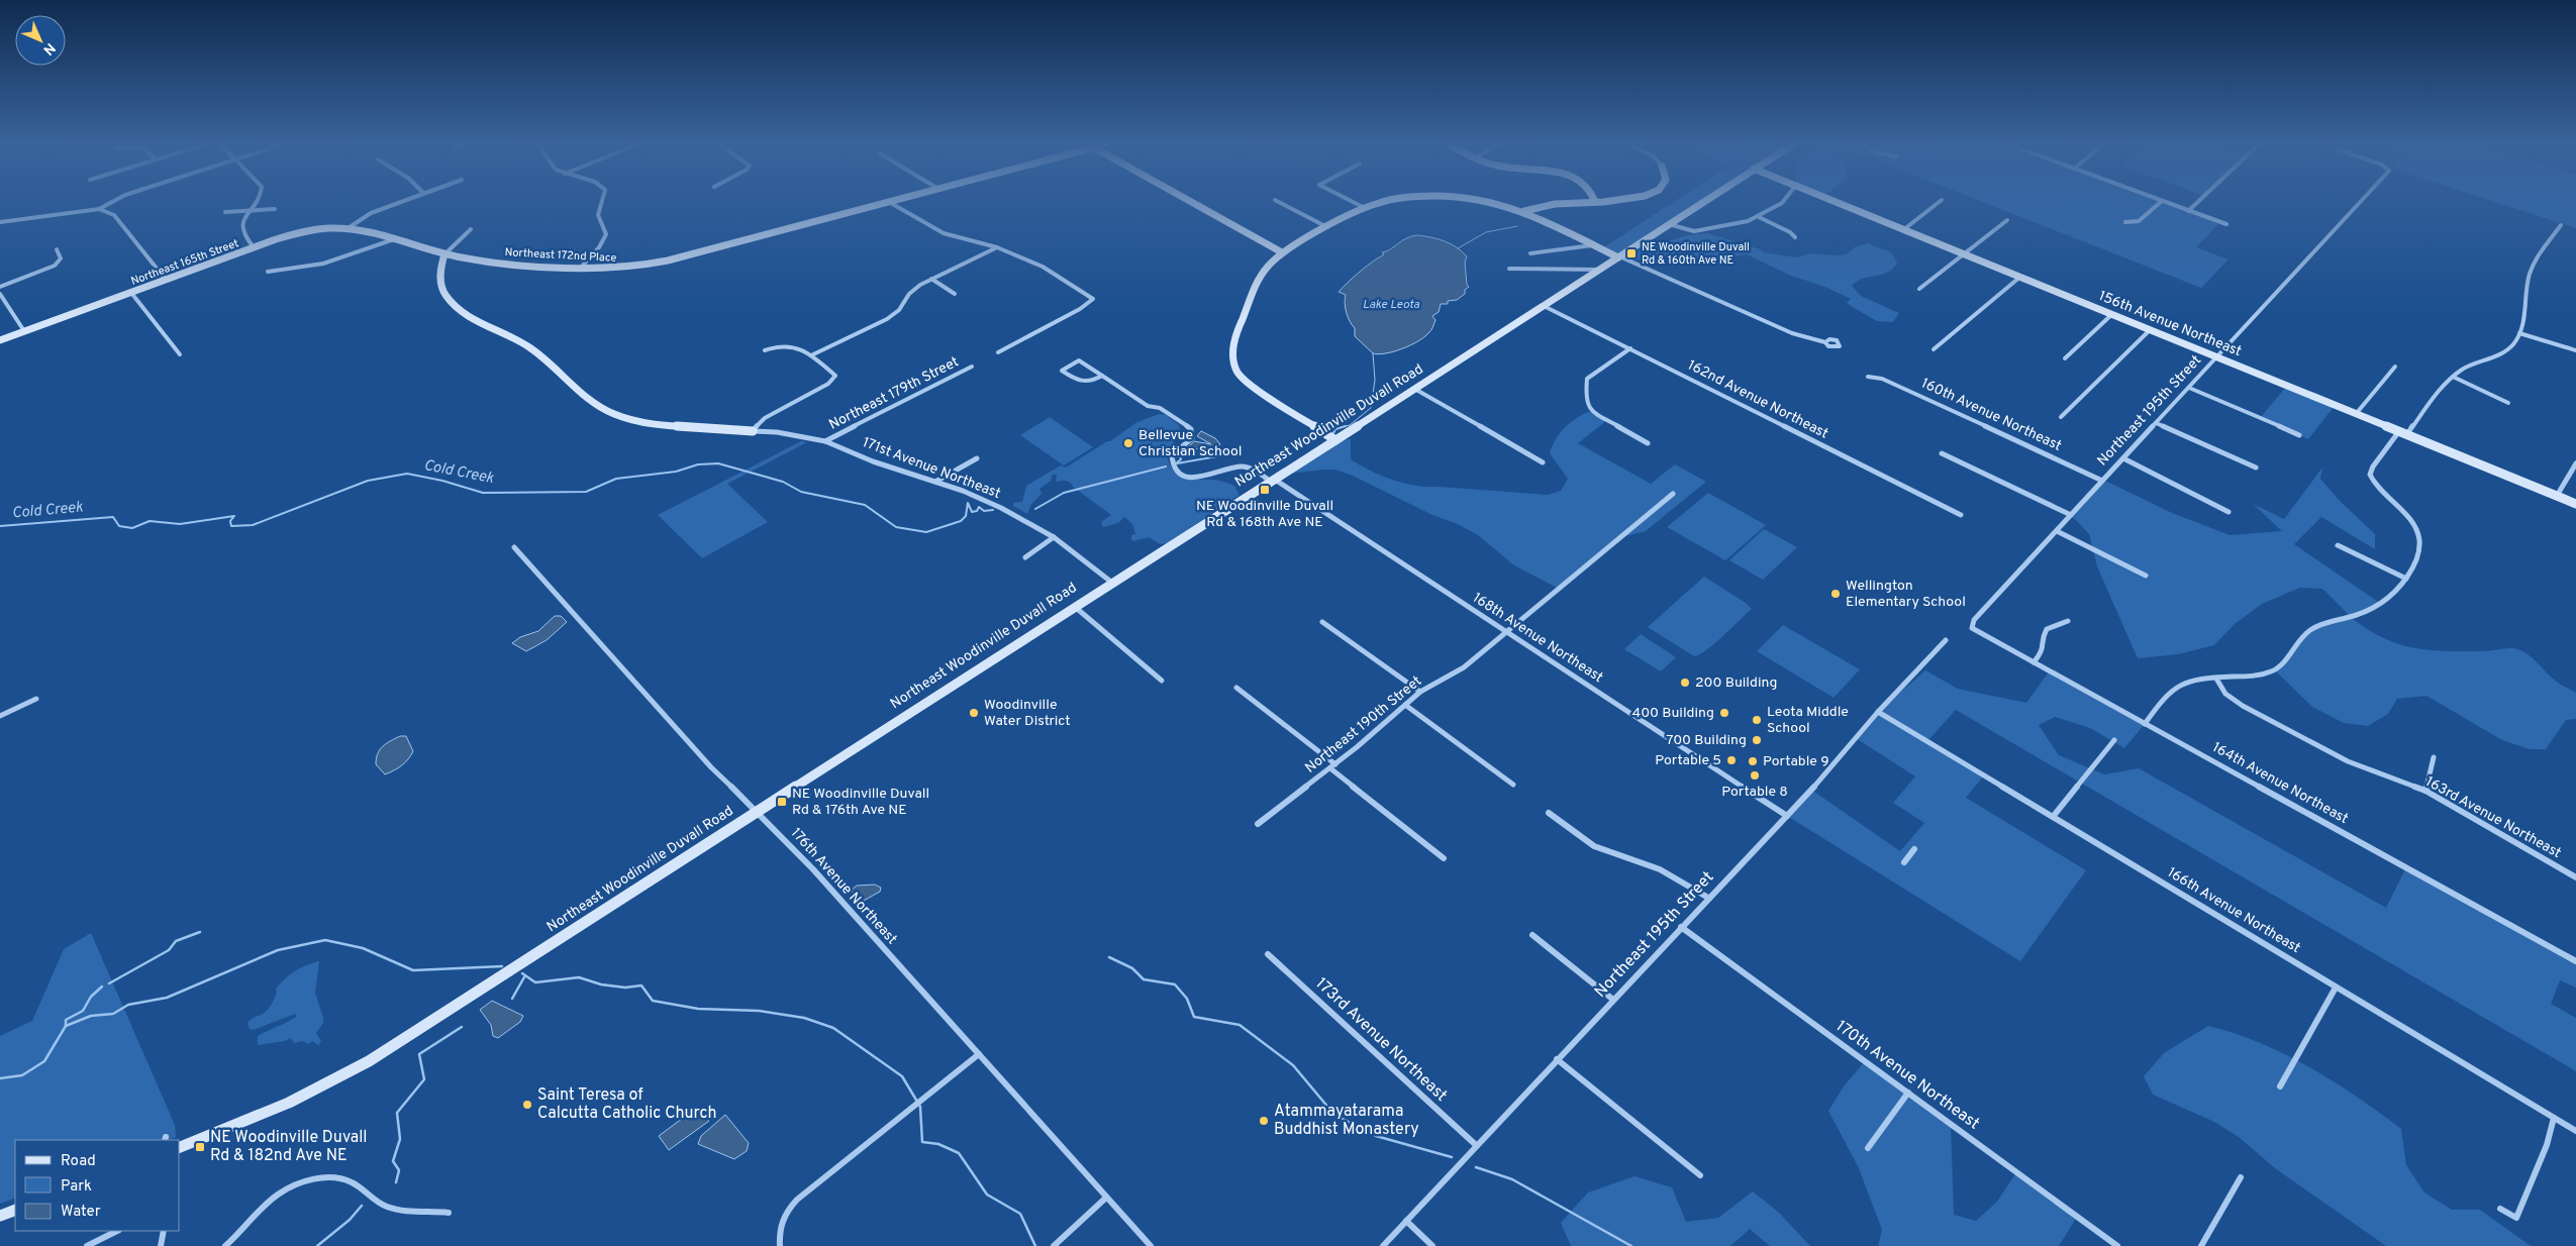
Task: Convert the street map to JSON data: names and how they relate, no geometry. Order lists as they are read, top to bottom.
{
  "streets": {
    "main road": ["Northeast 165th Street", "156th Avenue Northeast", "Northeast Woodinville Duvall Road"],
    "street": [
      "Northeast 172nd Place",
      "Northeast 179th Street",
      "162nd Avenue Northeast",
      "Northeast 195th Street",
      "160th Avenue Northeast",
      "171st Avenue Northeast",
      "168th Avenue Northeast",
      "Northeast 190th Street",
      "164th Avenue Northeast",
      "163rd Avenue Northeast",
      "176th Avenue Northeast",
      "166th Avenue Northeast",
      "173rd Avenue Northeast",
      "170th Avenue Northeast"
    ]
  },
  "crossings": [
    ["Northeast 172nd Place", "Northeast 165th Street"],
    ["156th Avenue Northeast", "Northeast 195th Street"],
    ["Northeast 179th Street", "171st Avenue Northeast"],
    ["162nd Avenue Northeast", "Northeast Woodinville Duvall Road"],
    ["Northeast 195th Street", "160th Avenue Northeast"],
    ["Northeast 195th Street", "168th Avenue Northeast"],
    ["Northeast 195th Street", "164th Avenue Northeast"],
    ["Northeast 195th Street", "166th Avenue Northeast"],
    ["Northeast 195th Street", "173rd Avenue Northeast"],
    ["Northeast 195th Street", "170th Avenue Northeast"],
    ["Northeast Woodinville Duvall Road", "171st Avenue Northeast"],
    ["Northeast Woodinville Duvall Road", "168th Avenue Northeast"],
    ["Northeast Woodinville Duvall Road", "176th Avenue Northeast"],
    ["168th Avenue Northeast", "Northeast 190th Street"]
  ],
  "water": ["Lake Leota", "Cold Creek"],
  "places": {
    "transit": [
      "NE Woodinville Duvall Rd & 160th Ave NE",
      "NE Woodinville Duvall Rd & 168th Ave NE",
      "NE Woodinville Duvall Rd & 176th Ave NE",
      "NE Woodinville Duvall Rd & 182nd Ave NE"
    ],
    "other": [
      "Bellevue Christian School",
      "Wellington Elementary School",
      "200 Building",
      "Woodinville Water District",
      "400 Building",
      "Leota Middle School",
      "700 Building",
      "Portable 5",
      "Portable 9",
      "Portable 8",
      "Saint Teresa of Calcutta Catholic Church",
      "Atammayatarama Buddhist Monastery"
    ]
  },
  "legend": ["Road", "Park", "Water"],
  "north": "bottom right"
}
